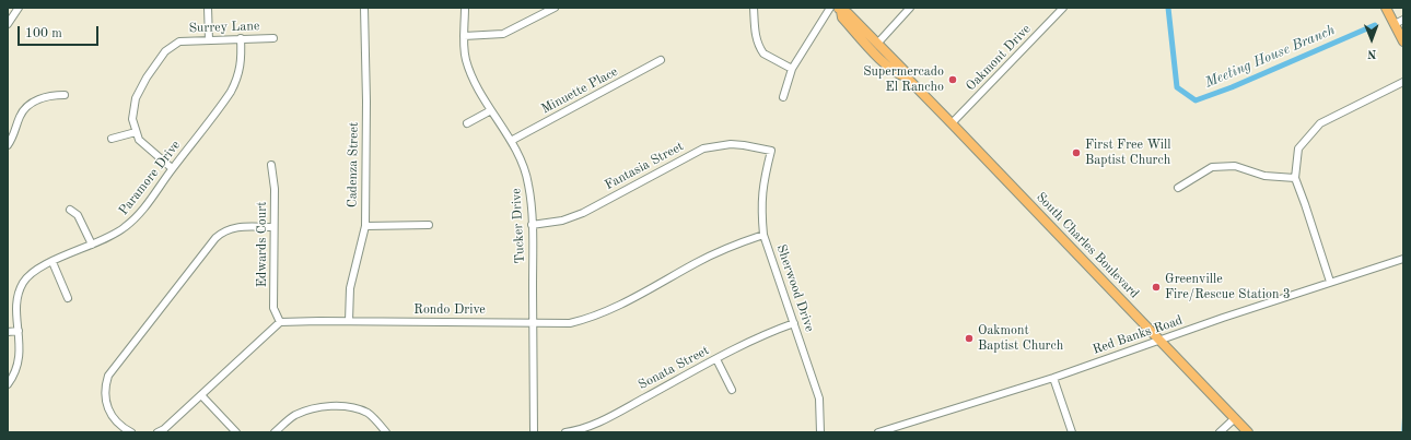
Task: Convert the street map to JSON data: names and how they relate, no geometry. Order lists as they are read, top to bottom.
{
  "streets": {
    "main road": ["South Charles Boulevard"],
    "street": [
      "Surrey Lane",
      "Oakmont Drive",
      "Minuette Place",
      "Cadenza Street",
      "Fantasia Street",
      "Paramore Drive",
      "Tucker Drive",
      "Edwards Court",
      "Sherwood Drive",
      "Rondo Drive",
      "Red Banks Road",
      "Sonata Street"
    ]
  },
  "crossings": [
    ["Surrey Lane", "Paramore Drive"],
    ["Oakmont Drive", "South Charles Boulevard"],
    ["Minuette Place", "Tucker Drive"],
    ["Cadenza Street", "Rondo Drive"],
    ["Fantasia Street", "Tucker Drive"],
    ["Fantasia Street", "Sherwood Drive"],
    ["Tucker Drive", "Rondo Drive"],
    ["Edwards Court", "Rondo Drive"],
    ["South Charles Boulevard", "Red Banks Road"],
    ["Sherwood Drive", "Rondo Drive"],
    ["Sherwood Drive", "Sonata Street"]
  ],
  "water": ["Meeting House Branch"],
  "places": [
    "Supermercado El Rancho",
    "First Free Will Baptist Church",
    "Greenville Fire/Rescue Station 3",
    "Oakmont Baptist Church"
  ],
  "scale_bar": "100 m",
  "north": "bottom"
}
